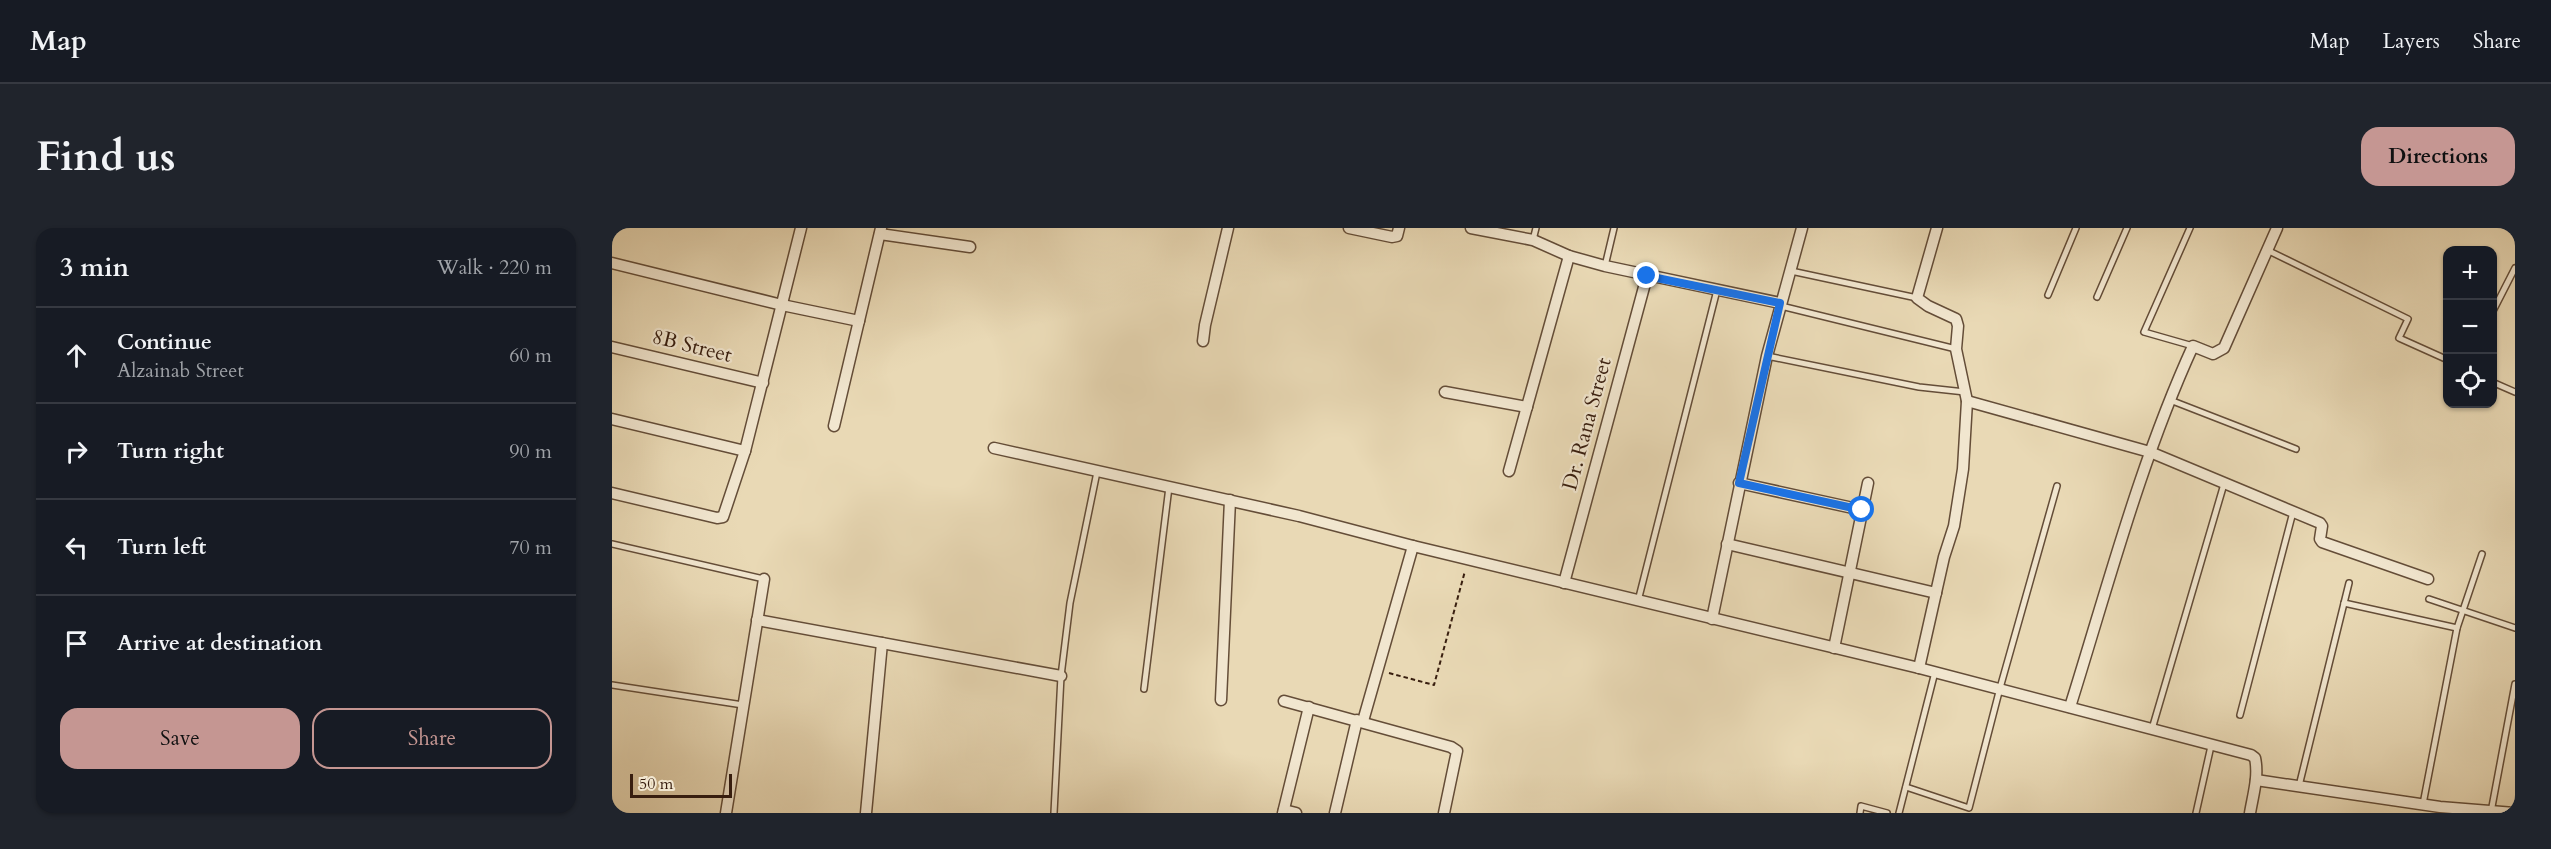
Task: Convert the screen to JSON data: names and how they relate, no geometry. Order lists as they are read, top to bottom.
{
  "streets": {
    "street": ["8B Street", "Dr. Rana Street"]
  },
  "scale_bar": "50 m",
  "page": {
    "header": "Map",
    "nav": ["Map", "Layers", "Share"],
    "buttons": [
      "Directions",
      ["Save", "Share"]
    ],
    "title": "Find us",
    "heading": ["3 min", "Walk · 220 m"],
    "map_buttons": ["+", "−"],
    "list": [
      ["Continue", "Alzainab Street", "60 m"],
      ["Turn right", "90 m"],
      ["Turn left", "70 m"],
      "Arrive at destination"
    ],
    "scale": "50 m"
  }
}
